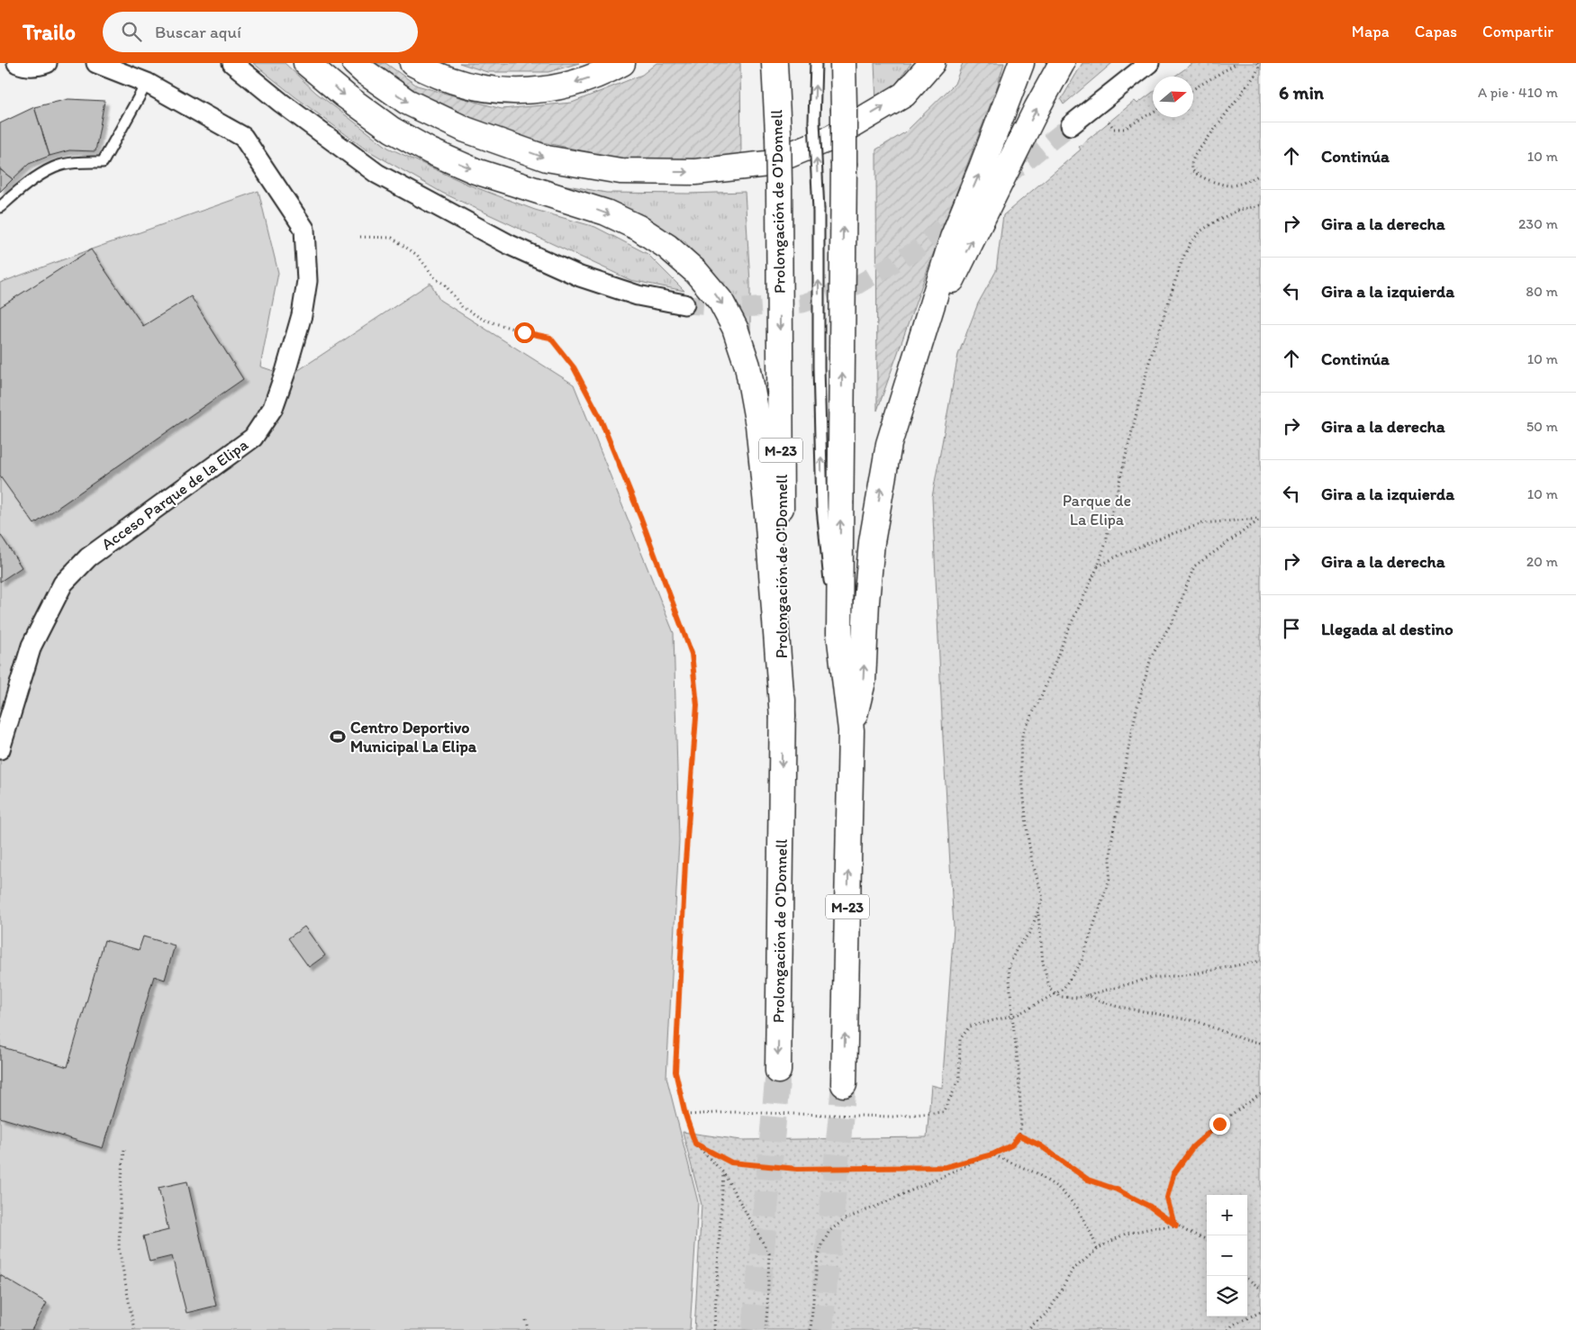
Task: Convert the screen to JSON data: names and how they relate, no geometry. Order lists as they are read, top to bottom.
{
  "streets": {
    "highway": ["Prolongación de O'Donnell", "M-23"],
    "street": ["Acceso Parque de la Elipa"]
  },
  "parks": ["Parque de La Elipa"],
  "places": {
    "sports": ["Centro Deportivo Municipal La Elipa"]
  },
  "north": "right",
  "page": {
    "header": "Trailo",
    "search": "Buscar aquí",
    "nav": ["Mapa", "Capas", "Compartir"],
    "heading": ["6 min", "A pie · 410 m"],
    "list": [
      ["Continúa", "10 m"],
      ["Gira a la derecha", "230 m"],
      ["Gira a la izquierda", "80 m"],
      ["Continúa", "10 m"],
      ["Gira a la derecha", "50 m"],
      ["Gira a la izquierda", "10 m"],
      ["Gira a la derecha", "20 m"],
      "Llegada al destino"
    ],
    "map_buttons": ["+", "−"]
  }
}
